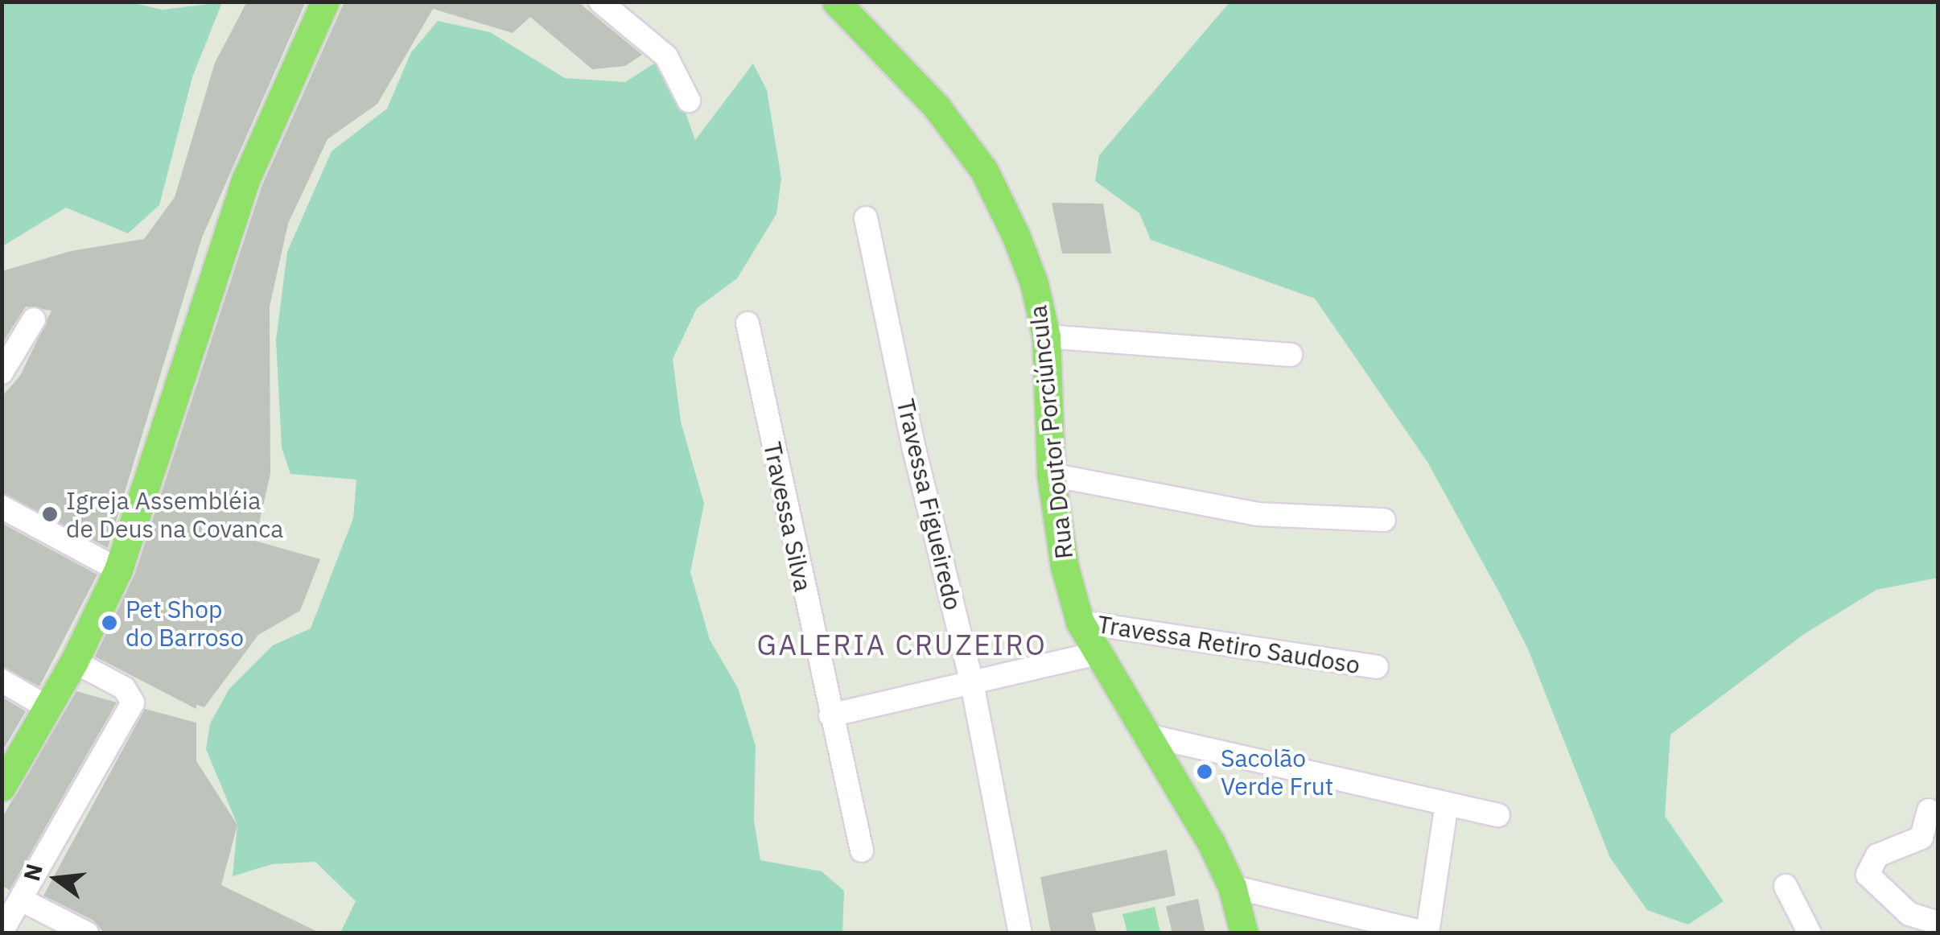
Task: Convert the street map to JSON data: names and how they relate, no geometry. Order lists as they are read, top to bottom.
{
  "streets": {
    "main road": ["Rua Doutor Porciúncula"],
    "street": ["Travessa Figueiredo", "Travessa Silva", "Travessa Retiro Saudoso"]
  },
  "crossings": [
    ["Rua Doutor Porciúncula", "Travessa Retiro Saudoso"]
  ],
  "districts": ["GALERIA CRUZEIRO"],
  "places": ["Igreja Assembléia de Deus na Covanca", "Pet Shop do Barroso", "Sacolão Verde Frut"],
  "north": "left"
}
